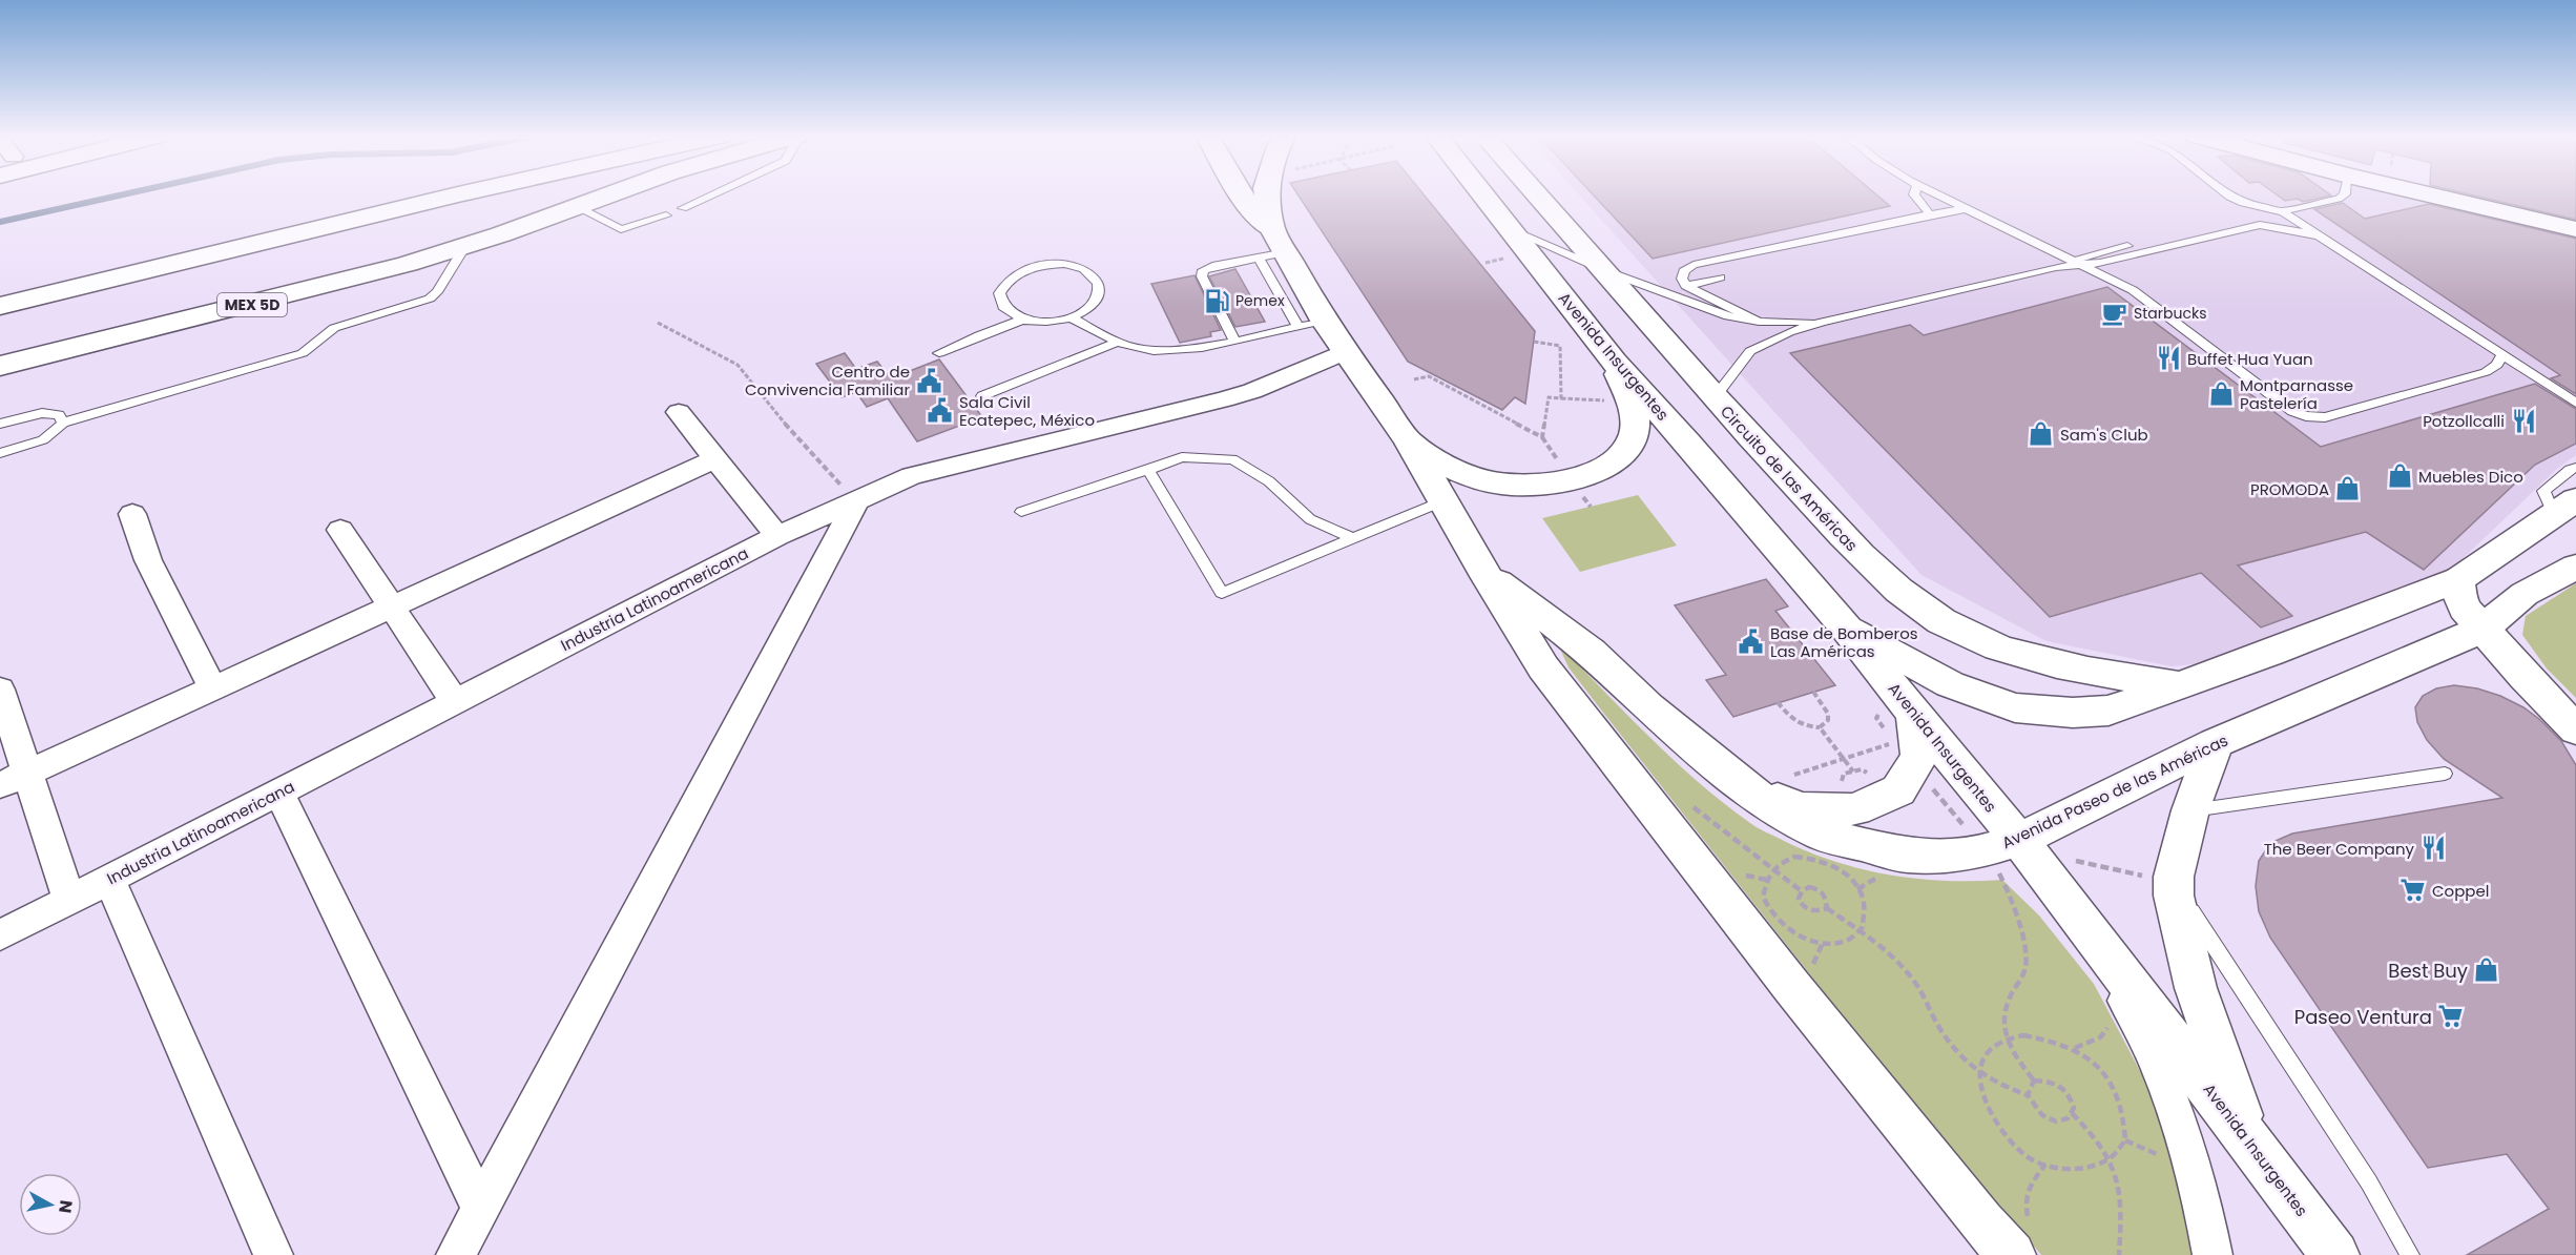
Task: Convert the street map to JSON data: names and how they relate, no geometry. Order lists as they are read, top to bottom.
{
  "streets": {
    "main road": [
      "MEX 5D",
      "Avenida Insurgentes",
      "Circuito de las Américas",
      "Avenida Paseo de las Américas"
    ],
    "street": ["Industria Latinoamericana"]
  },
  "crossings": [
    ["Avenida Insurgentes", "Avenida Paseo de las Américas"]
  ],
  "places": {
    "fuel station": ["Pemex"],
    "cafe": ["Starbucks"],
    "restaurant": ["Buffet Hua Yuan", "Potzollcalli", "The Beer Company"],
    "public building": ["Centro de Convivencia Familiar", "Sala Civil Ecatepec, México", "Base de Bomberos Las Américas"],
    "shop": [
      "Montparnasse Pastelería",
      "Sam's Club",
      "Muebles Dico",
      "PROMODA",
      "Best Buy"
    ],
    "supermarket": ["Coppel", "Paseo Ventura"]
  },
  "north": "right"
}
